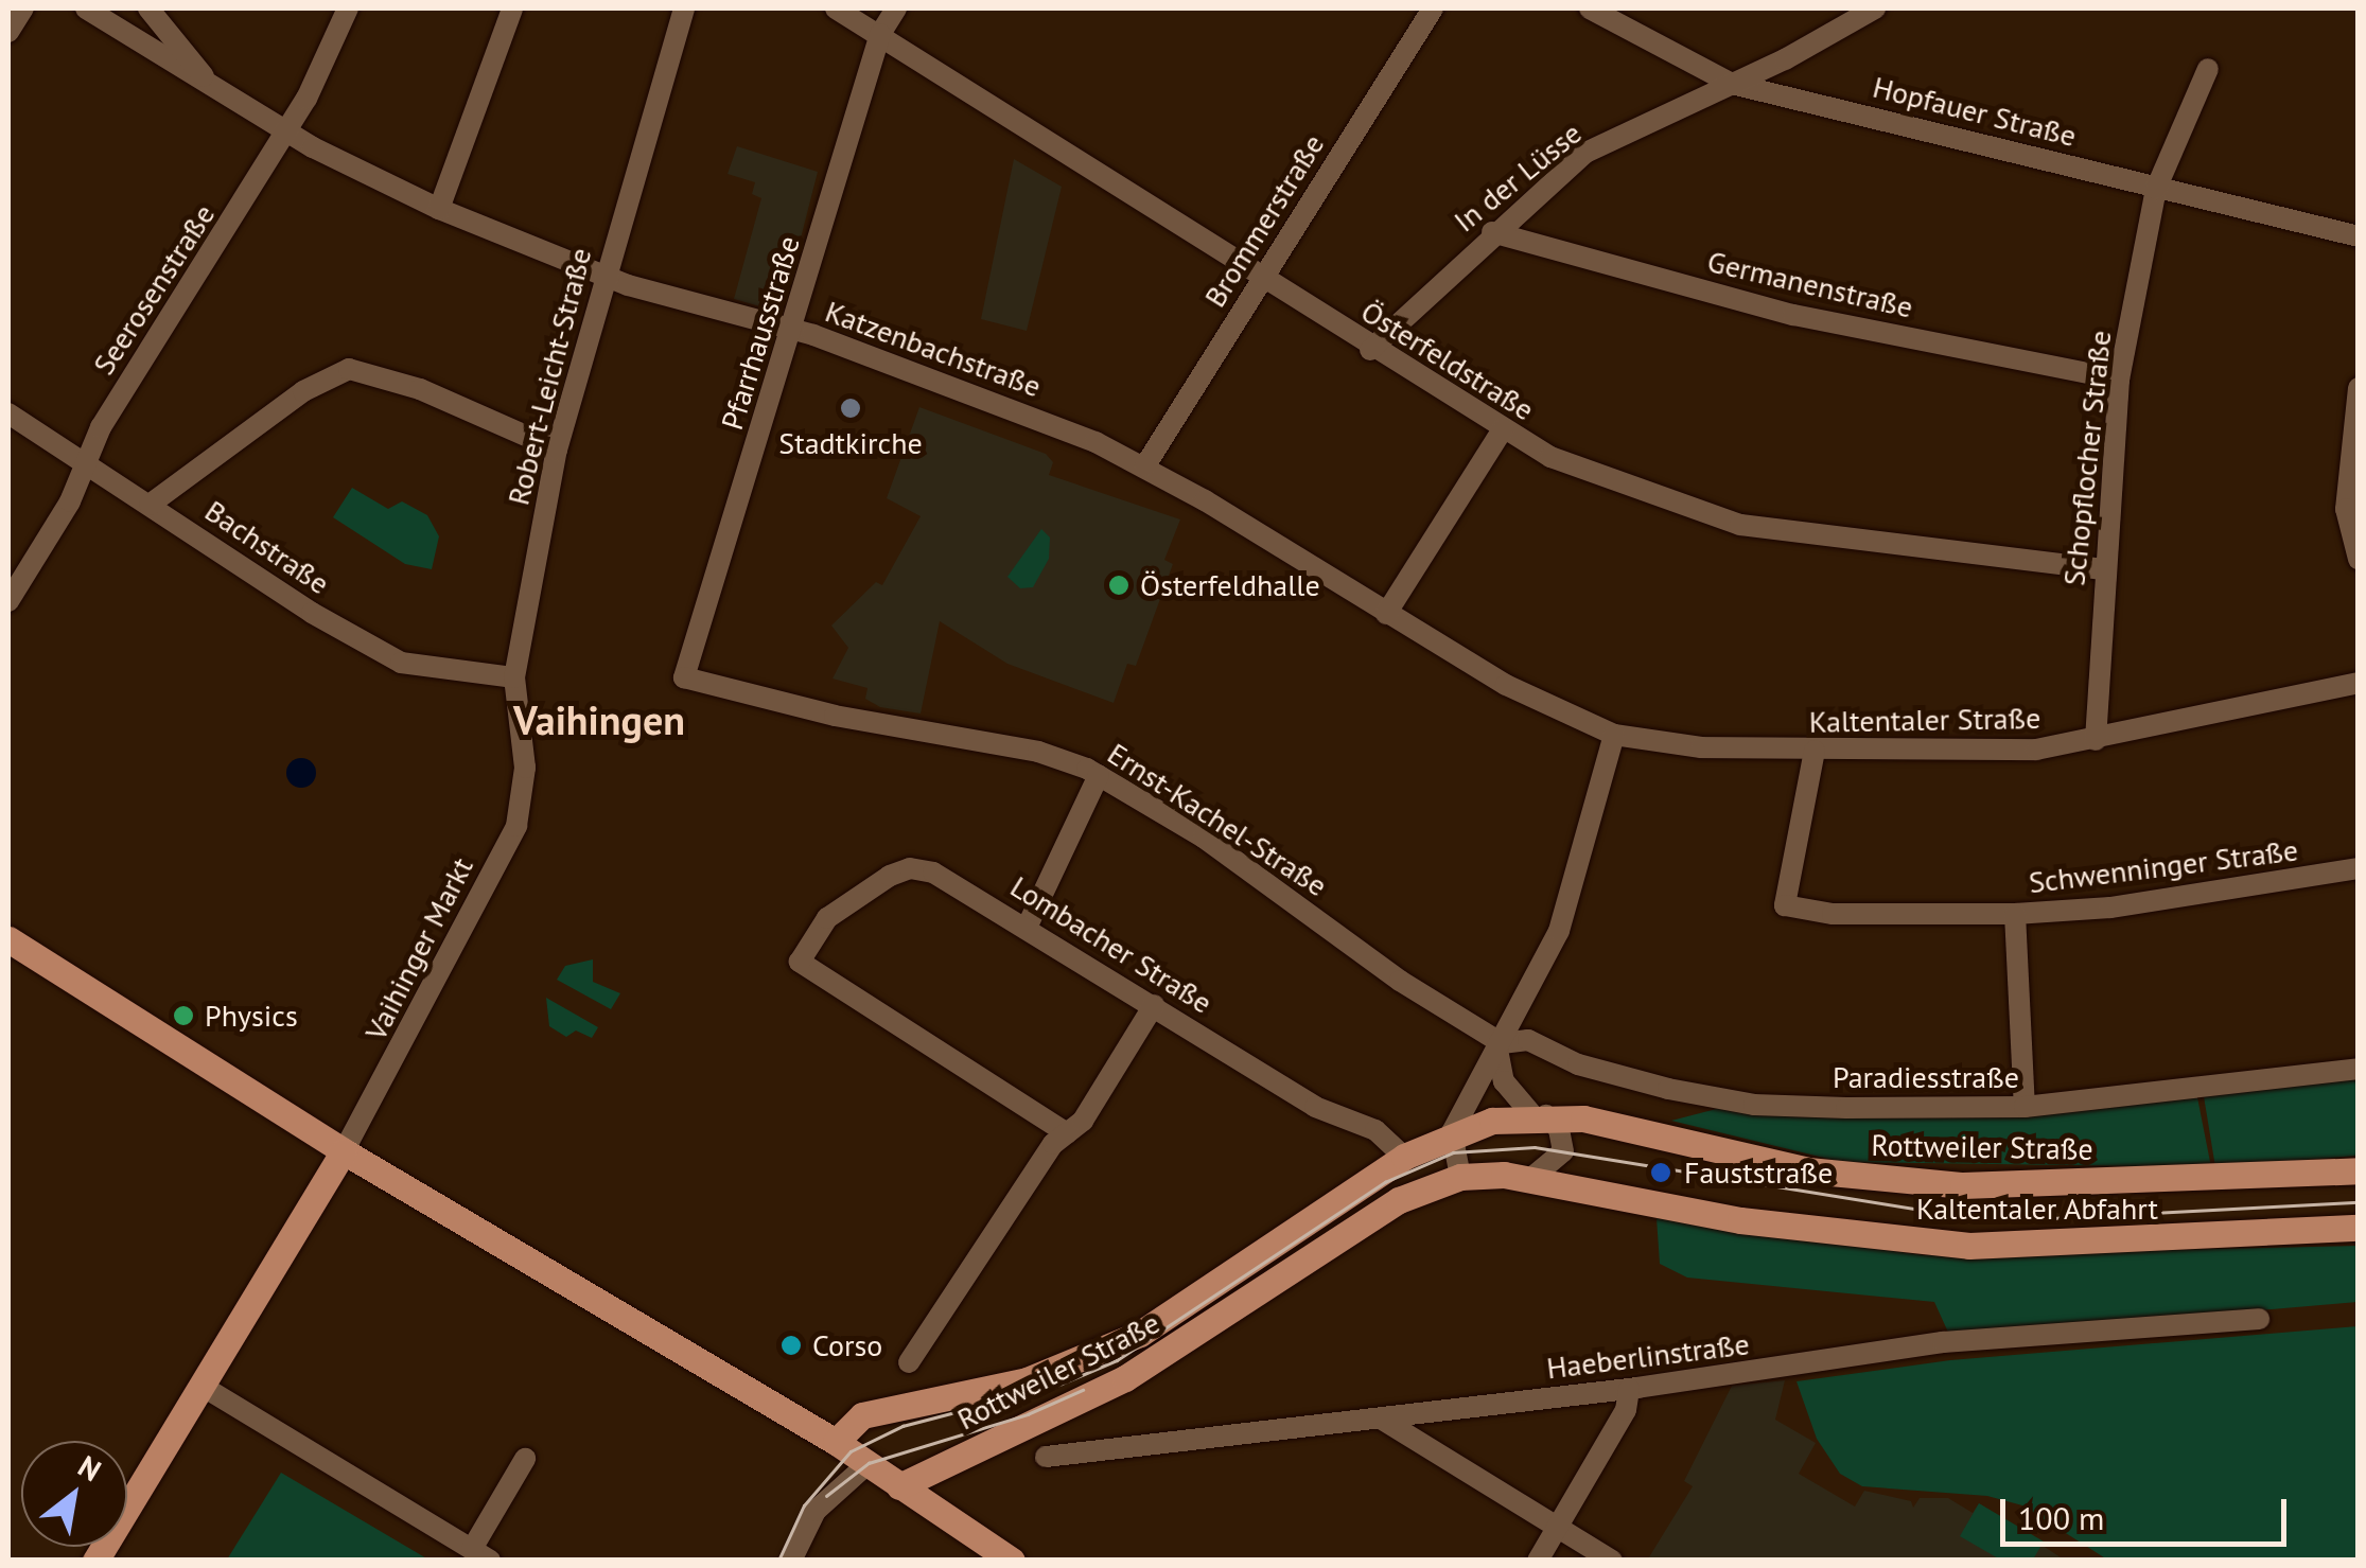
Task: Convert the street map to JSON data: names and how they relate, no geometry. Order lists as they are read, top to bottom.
{
  "streets": {
    "main road": ["Rottweiler Straße", "Kaltentaler Abfahrt"],
    "street": [
      "Hopfauer Straße",
      "In der Lüsse",
      "Brommerstraße",
      "Germanenstraße",
      "Seerosenstraße",
      "Pfarrhausstraße",
      "Katzenbachstraße",
      "Österfeldstraße",
      "Robert-Leicht-Straße",
      "Schopflocher Straße",
      "Bachstraße",
      "Kaltentaler Straße",
      "Ernst-Kachel-Straße",
      "Schwenninger Straße",
      "Lombacher Straße",
      "Vaihinger Markt",
      "Paradiesstraße",
      "Haeberlinstraße"
    ]
  },
  "crossings": [
    ["Hopfauer Straße", "In der Lüsse"],
    ["Hopfauer Straße", "Schopflocher Straße"],
    ["In der Lüsse", "Germanenstraße"],
    ["In der Lüsse", "Österfeldstraße"],
    ["Brommerstraße", "Katzenbachstraße"],
    ["Brommerstraße", "Österfeldstraße"],
    ["Germanenstraße", "Schopflocher Straße"],
    ["Seerosenstraße", "Katzenbachstraße"],
    ["Seerosenstraße", "Bachstraße"],
    ["Pfarrhausstraße", "Katzenbachstraße"],
    ["Pfarrhausstraße", "Österfeldstraße"],
    ["Pfarrhausstraße", "Ernst-Kachel-Straße"],
    ["Katzenbachstraße", "Robert-Leicht-Straße"],
    ["Katzenbachstraße", "Kaltentaler Straße"],
    ["Österfeldstraße", "Schopflocher Straße"],
    ["Robert-Leicht-Straße", "Bachstraße"],
    ["Robert-Leicht-Straße", "Vaihinger Markt"],
    ["Schopflocher Straße", "Kaltentaler Straße"],
    ["Kaltentaler Straße", "Schwenninger Straße"],
    ["Ernst-Kachel-Straße", "Paradiesstraße"],
    ["Lombacher Straße", "Rottweiler Straße"],
    ["Rottweiler Straße", "Kaltentaler Abfahrt"]
  ],
  "districts": ["Vaihingen"],
  "places": [
    "Stadtkirche",
    "Österfeldhalle",
    "Physics",
    "Fauststraße",
    "Corso"
  ],
  "scale_bar": "100 m",
  "north": "top right"
}
